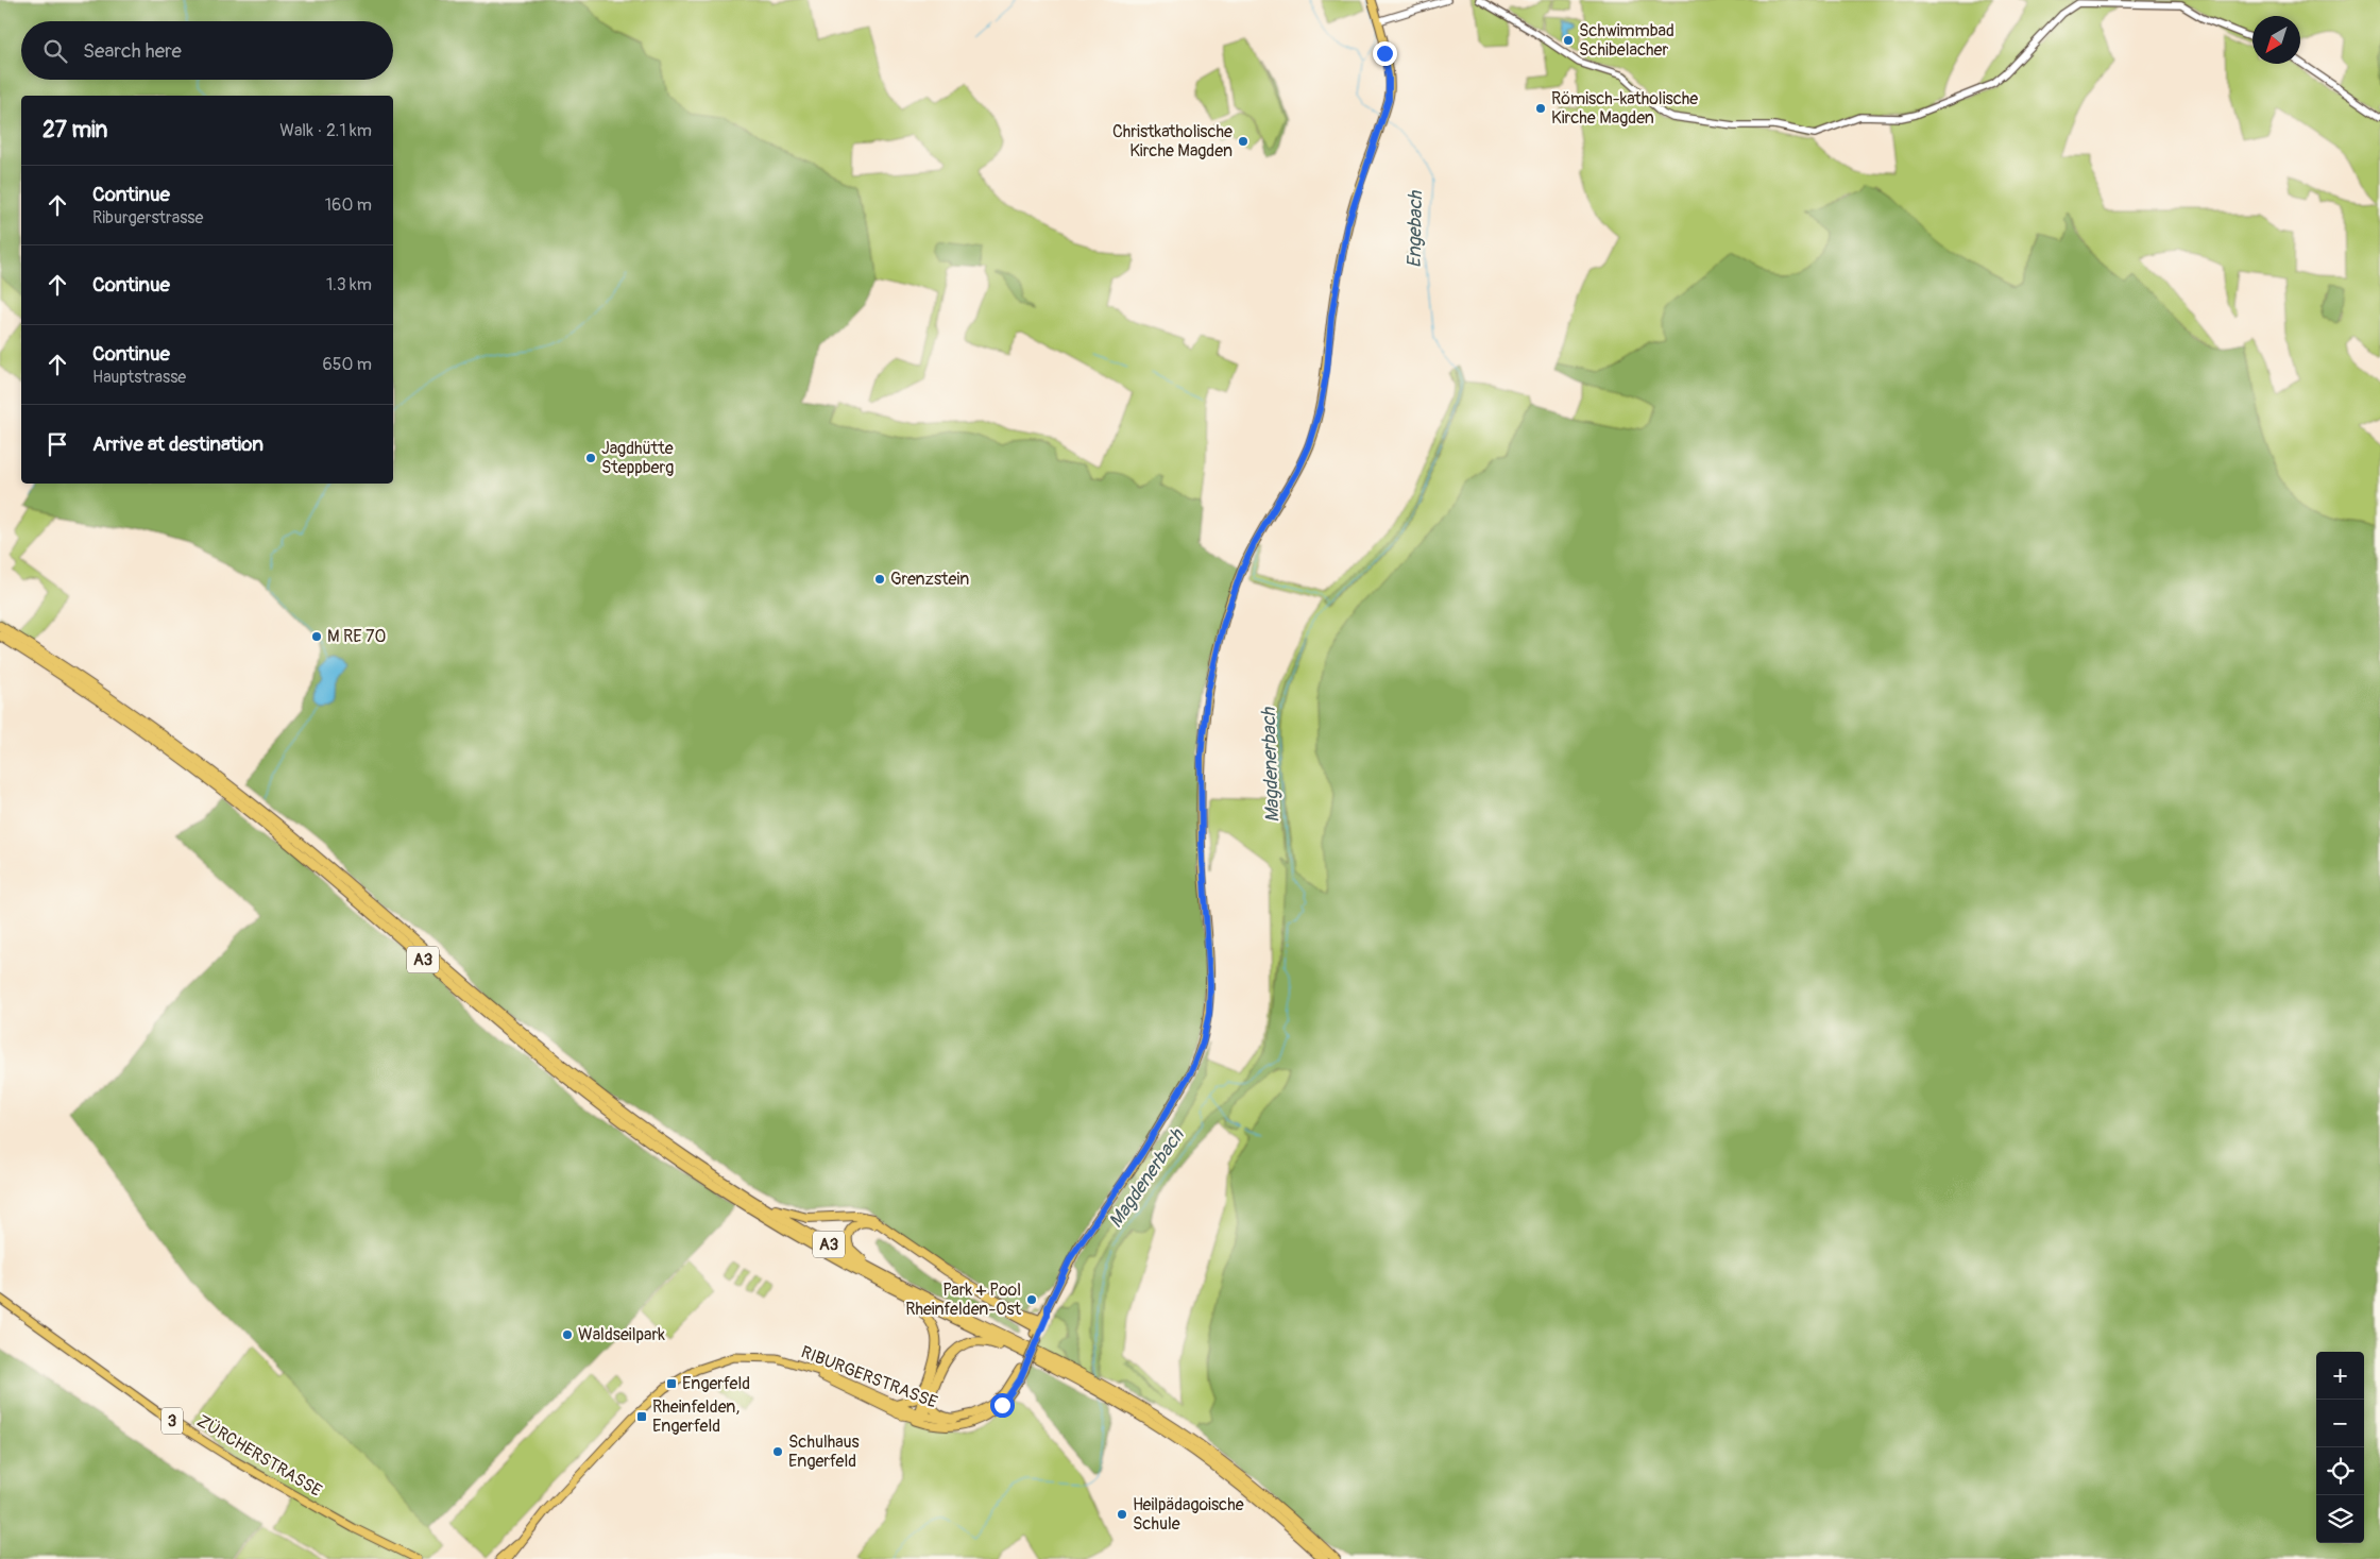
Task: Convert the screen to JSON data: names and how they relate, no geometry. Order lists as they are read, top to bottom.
{
  "streets": {
    "highway": ["A3"],
    "main road": ["RIBURGERSTRASSE", "3", "ZÜRCHERSTRASSE"]
  },
  "water": ["Engebach", "Magdenerbach"],
  "places": {
    "other": [
      "Schwimmbad Schibelacher",
      "Römisch-katholische Kirche Magden",
      "Christkatholische Kirche Magden",
      "Jagdhütte Steppberg",
      "Grenzstein",
      "M RE 70",
      "Park + Pool Rheinfelden-Ost",
      "Waldseilpark",
      "Schulhaus Engerfeld",
      "Heilpädagoische Schule"
    ],
    "transit": ["Engerfeld", "Rheinfelden, Engerfeld"]
  },
  "north": "bottom left",
  "page": {
    "search": "Search here",
    "heading": ["27 min", "Walk · 2.1 km"],
    "list": [
      ["Continue", "Riburgerstrasse", "160 m"],
      ["Continue", "1.3 km"],
      ["Continue", "Hauptstrasse", "650 m"],
      "Arrive at destination"
    ],
    "map_buttons": ["+", "−"]
  }
}
